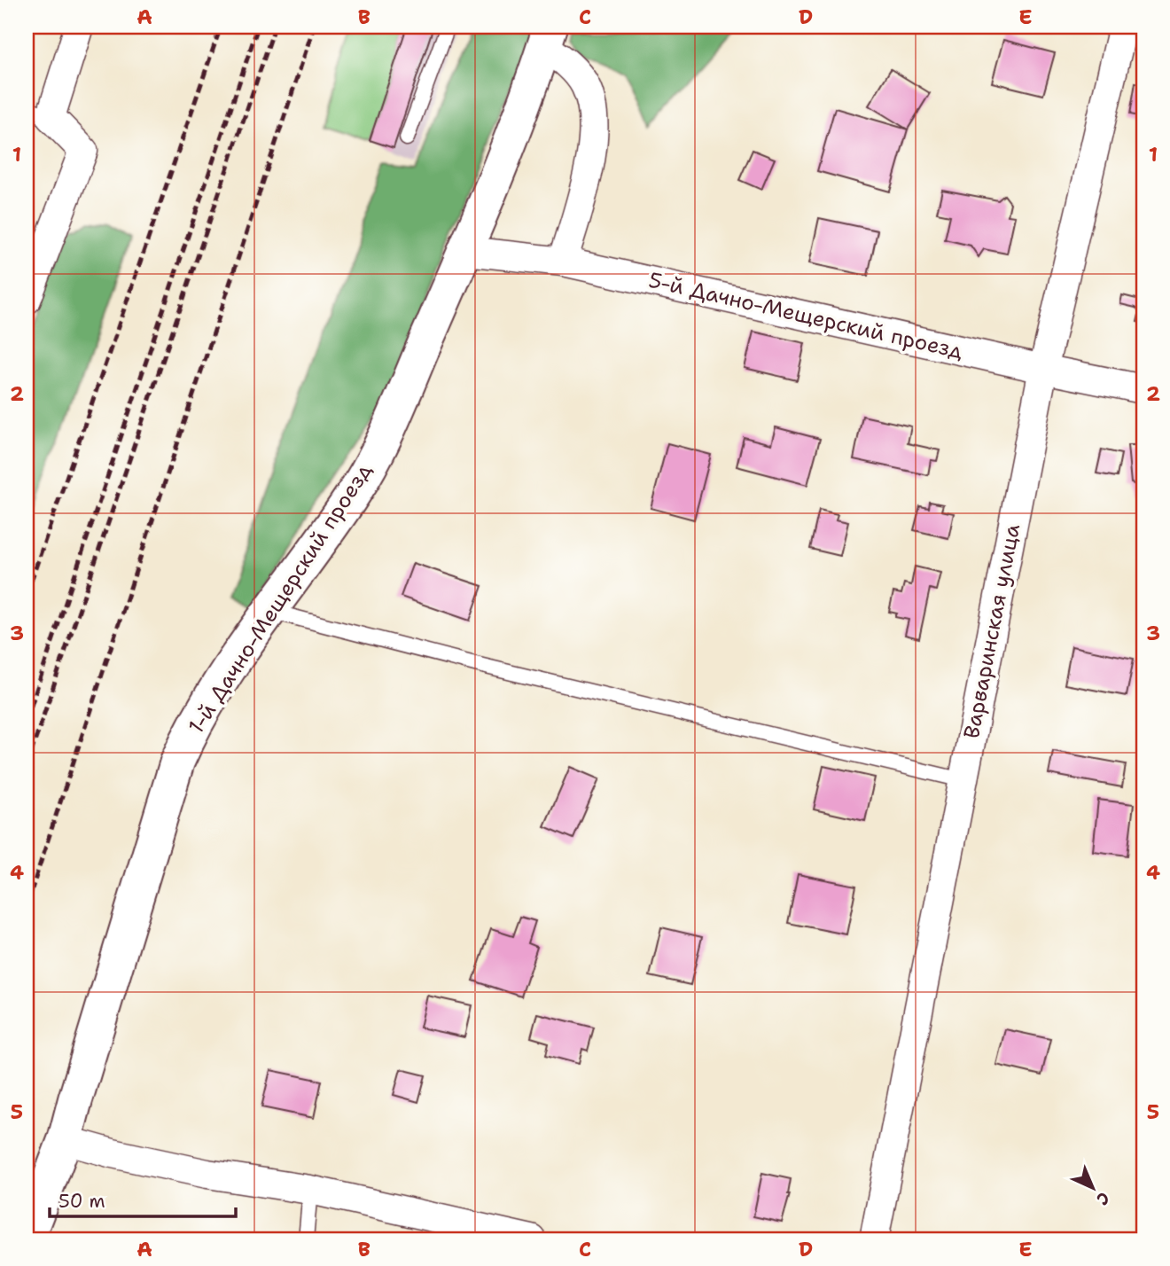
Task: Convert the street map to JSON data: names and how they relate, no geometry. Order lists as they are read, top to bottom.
{
  "streets": {
    "street": ["5-й Дачно-Мещерский проезд", "1-й Дачно-Мещерский проезд", "Варваринская улица"]
  },
  "crossings": [
    ["5-й Дачно-Мещерский проезд", "1-й Дачно-Мещерский проезд"],
    ["5-й Дачно-Мещерский проезд", "Варваринская улица"]
  ],
  "scale_bar": "50 m",
  "north": "bottom right",
  "grid": {
    "columns": [
      "A",
      "B",
      "C",
      "D",
      "E"
    ],
    "rows": [
      "1",
      "2",
      "3",
      "4",
      "5"
    ]
  }
}
